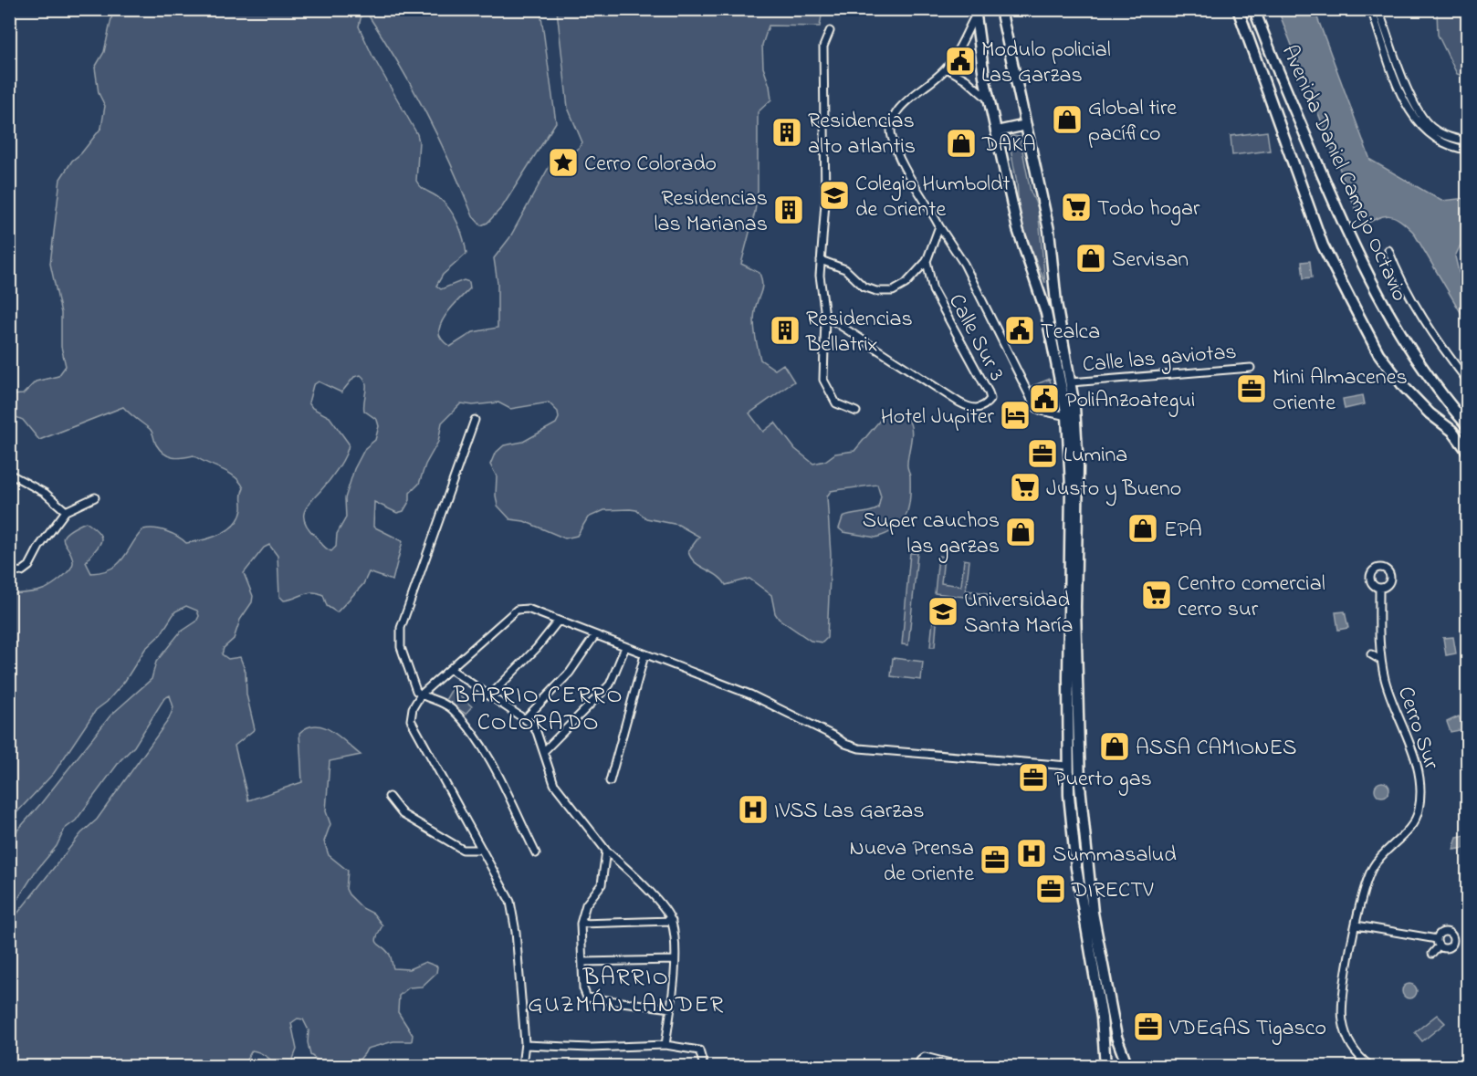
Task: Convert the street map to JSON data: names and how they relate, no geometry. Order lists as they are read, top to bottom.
{
  "streets": {
    "main road": ["Avenida Daniel Camejo Octavio"],
    "street": ["Calle Sur 3", "Calle las gaviotas", "Cerro Sur"]
  },
  "districts": ["BARRIO CERRO COLORADO", "BARRIO GUZMÁN LANDER"],
  "places": {
    "public building": ["Modulo policial Las Garzas", "Tealca", "PoliAnzoategui"],
    "shop": [
      "Global tire pacífico",
      "DAKA",
      "Servisan",
      "EPA",
      "Super cauchos las garzas",
      "ASSA CAMIONES"
    ],
    "building": ["Residencias alto atlantis", "Residencias las Marianas", "Residencias Bellatrix"],
    "place": ["Cerro Colorado"],
    "school or university": ["Colegio Humboldt de Oriente", "Universidad Santa María"],
    "supermarket": ["Todo hogar", "Justo y Bueno", "Centro comercial cerro sur"],
    "office": [
      "Mini Almacenes Oriente",
      "Lumina",
      "Puerto gas",
      "Nueva Prensa de Oriente",
      "DIRECTV",
      "VDEGAS Tigasco"
    ],
    "hotel": ["Hotel Jupiter"],
    "hospital": ["IVSS Las Garzas", "Summasalud"]
  }
}
